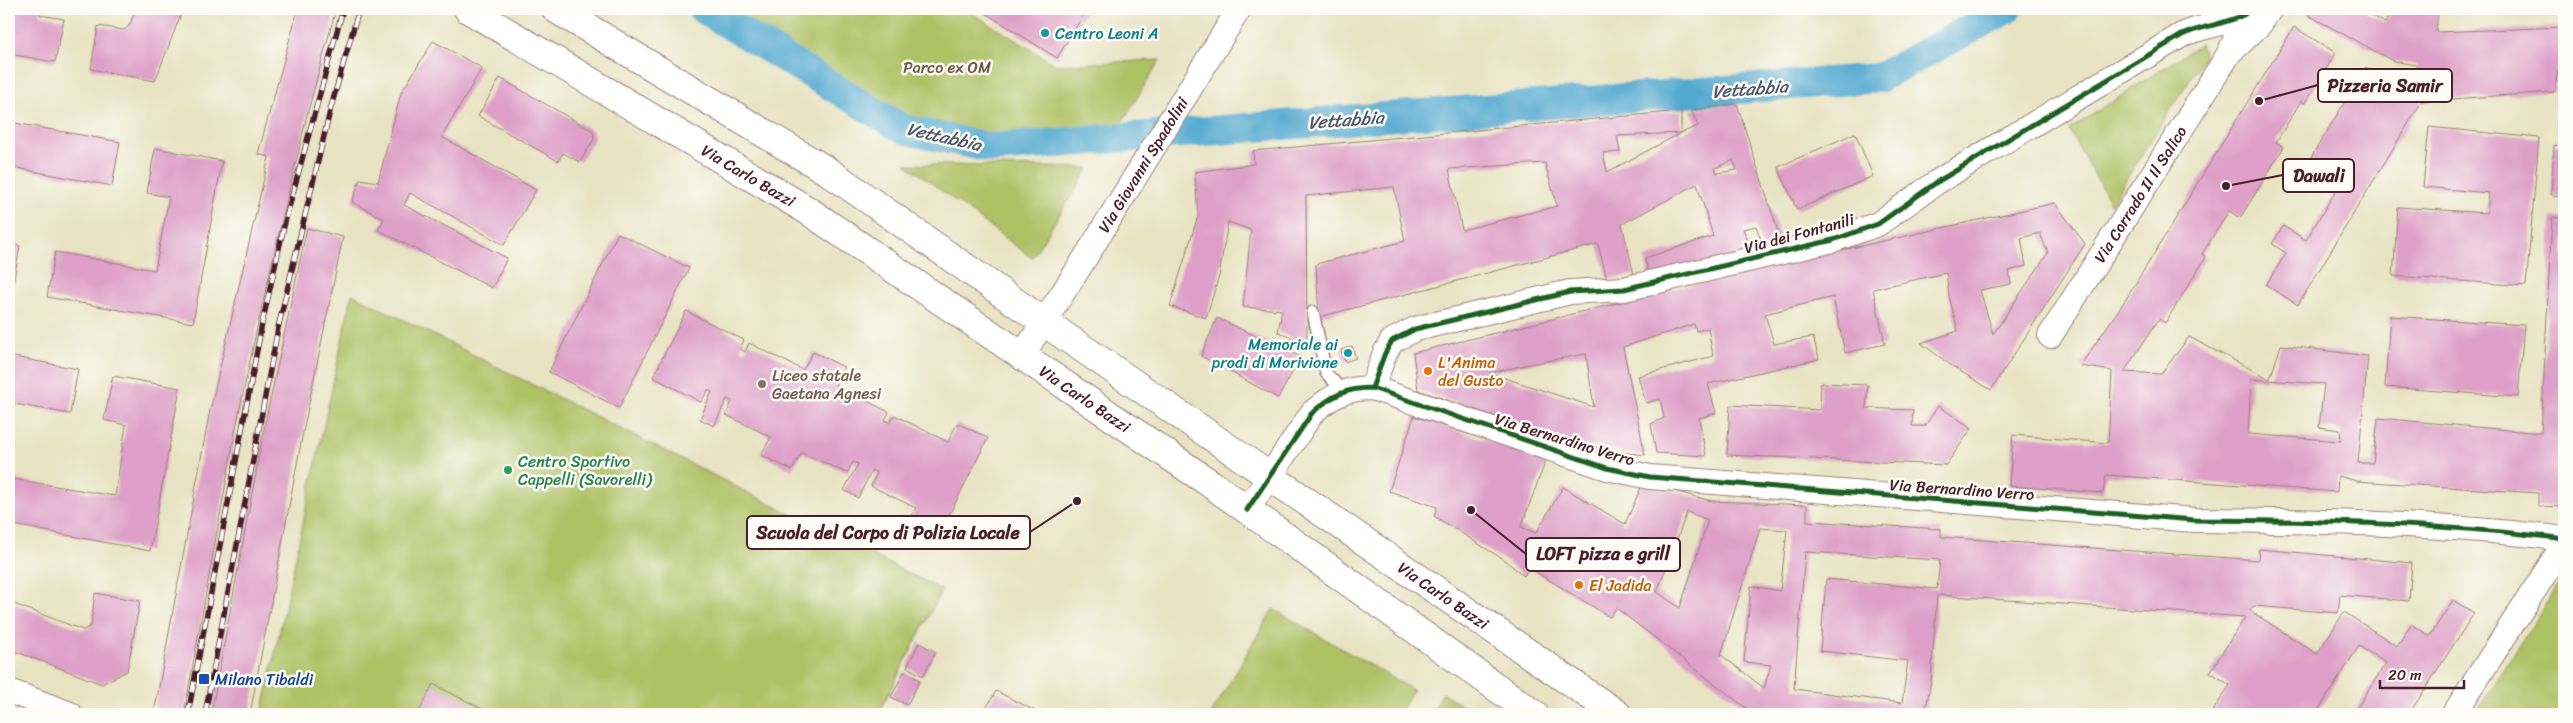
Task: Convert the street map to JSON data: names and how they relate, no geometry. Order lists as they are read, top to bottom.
{
  "streets": {
    "main road": ["Via Carlo Bazzi"],
    "street": [
      "Via Giovanni Spadolini",
      "Via Corrado II Il Salico",
      "Via dei Fontanili",
      "Via Bernardino Verro"
    ]
  },
  "crossings": [
    ["Via Giovanni Spadolini", "Via Carlo Bazzi"],
    ["Via Corrado II Il Salico", "Via dei Fontanili"],
    ["Via dei Fontanili", "Via Bernardino Verro"]
  ],
  "water": ["Vettabbia"],
  "parks": ["Parco ex OM"],
  "places": {
    "other": [
      "Centro Leoni A",
      "Pizzeria Samir",
      "Dawali",
      "Memoriale ai prodi di Morivione",
      "L'Anima del Gusto",
      "Liceo statale Gaetana Agnesi",
      "Centro Sportivo Cappelli (Savorelli)",
      "Scuola del Corpo di Polizia Locale",
      "LOFT pizza e grill",
      "El Jadida"
    ],
    "transit": ["Milano Tibaldi"]
  },
  "scale_bar": "20 m"
}
